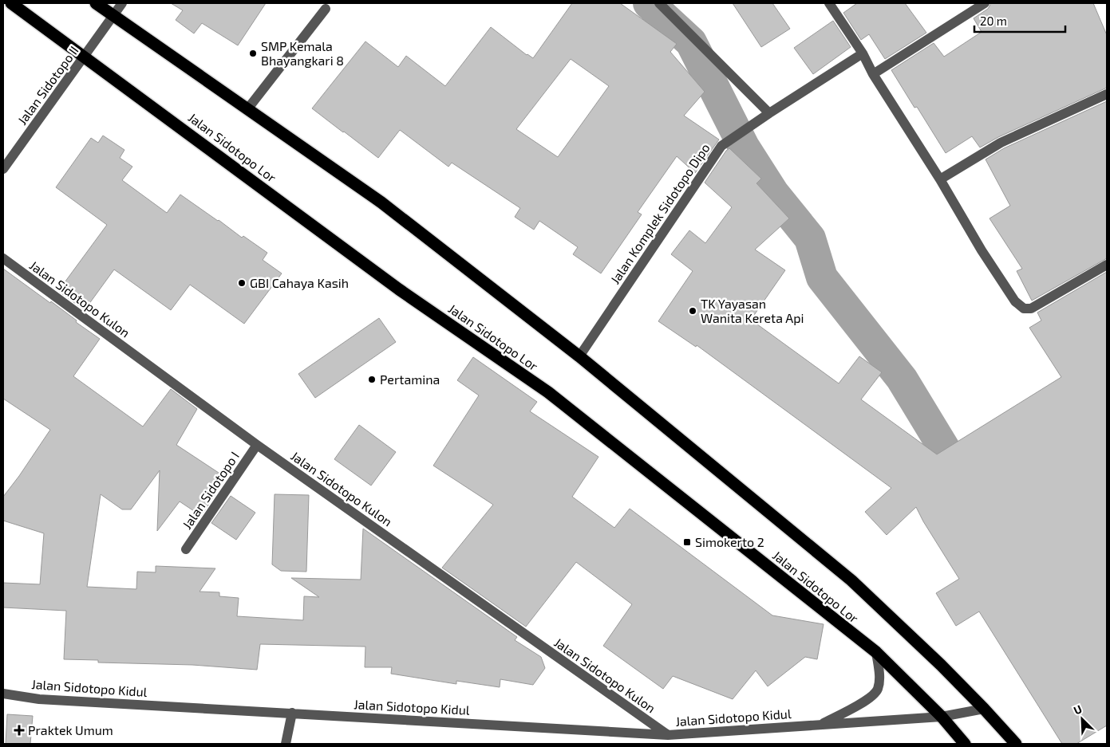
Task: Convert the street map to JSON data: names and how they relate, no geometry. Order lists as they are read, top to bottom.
{
  "streets": {
    "highway": ["Jalan Sidotopo Lor"],
    "street": [
      "Jalan Sidotopo II",
      "Jalan Komplek Sidotopo Dipo",
      "Jalan Sidotopo Kulon",
      "Jalan Sidotopo I",
      "Jalan Sidotopo Kidul"
    ]
  },
  "crossings": [
    ["Jalan Sidotopo II", "Jalan Sidotopo Lor"],
    ["Jalan Sidotopo Lor", "Jalan Komplek Sidotopo Dipo"],
    ["Jalan Sidotopo Lor", "Jalan Sidotopo Kidul"],
    ["Jalan Sidotopo Kulon", "Jalan Sidotopo I"],
    ["Jalan Sidotopo Kulon", "Jalan Sidotopo Kidul"]
  ],
  "places": {
    "other": [
      "SMP Kemala Bhayangkari 8",
      "GBI Cahaya Kasih",
      "TK Yayasan Wanita Kereta Api",
      "Pertamina"
    ],
    "transit": ["Simokerto 2"],
    "health": ["Praktek Umum"]
  },
  "scale_bar": "20 m",
  "north": "top left"
}
